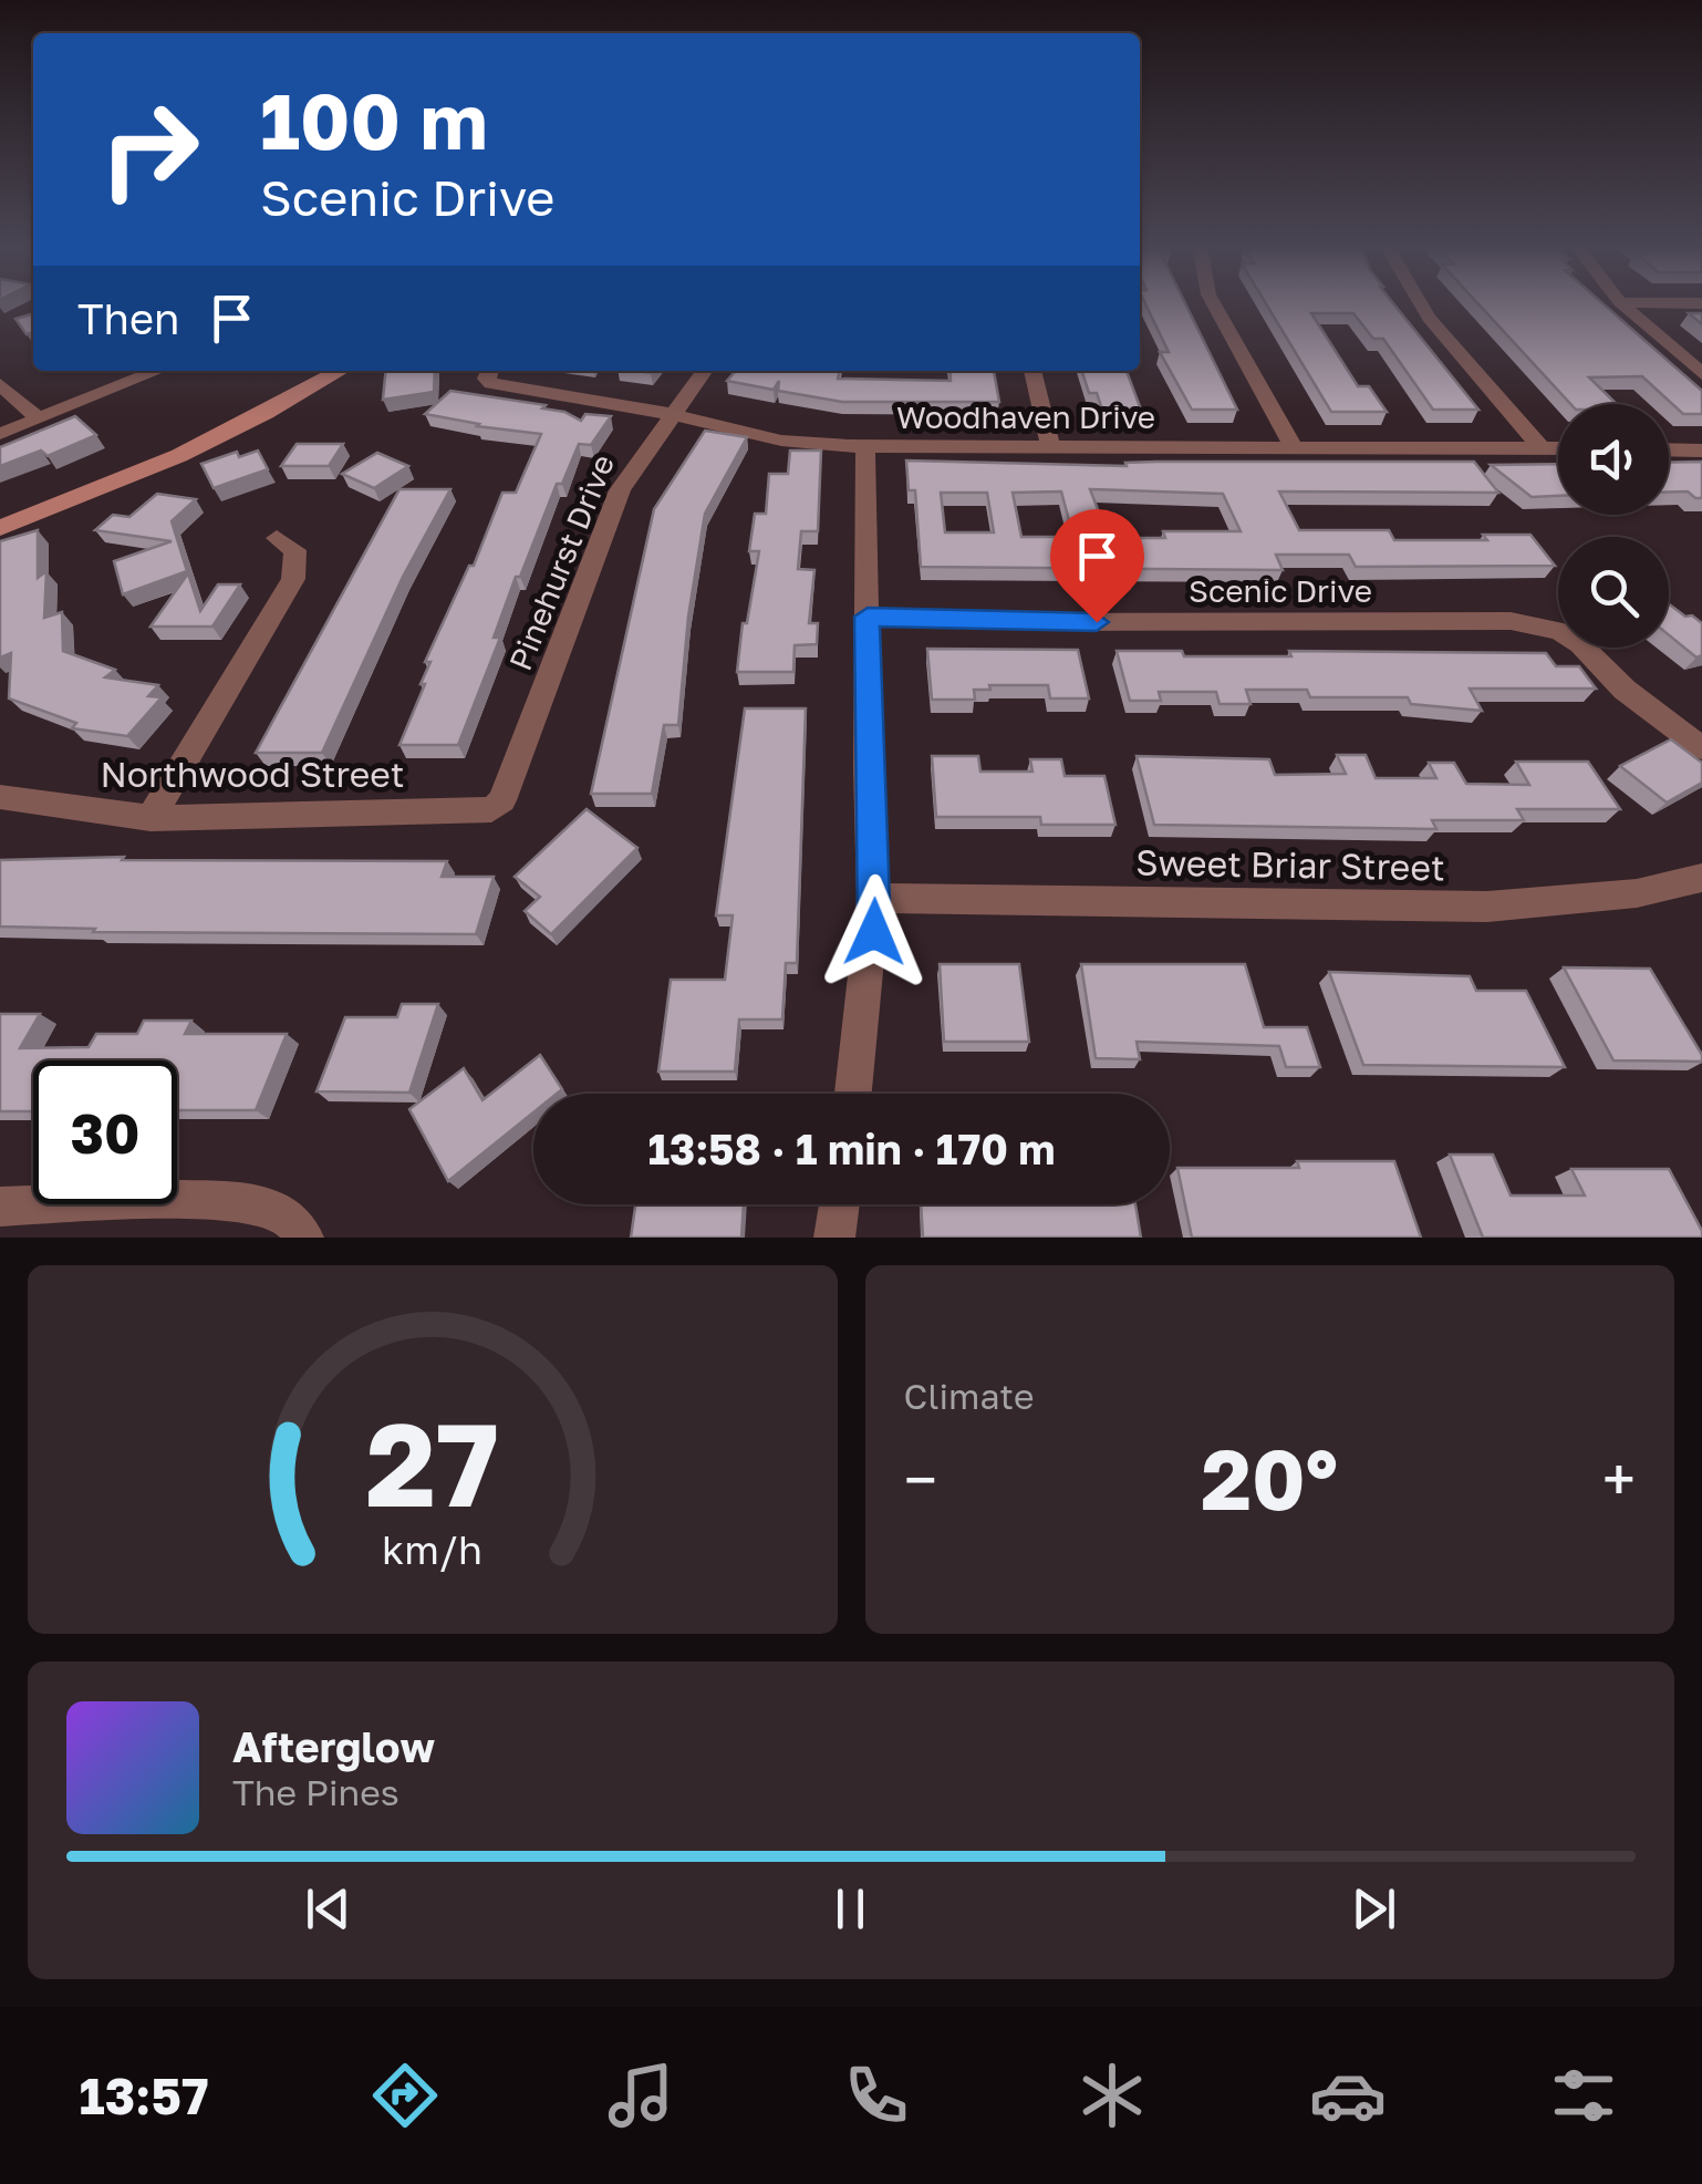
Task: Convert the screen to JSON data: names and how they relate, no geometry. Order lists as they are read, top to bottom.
{
  "streets": {
    "street": [
      "Woodhaven Drive",
      "Pinehurst Drive",
      "Scenic Drive",
      "Northwood Street",
      "Sweet Briar Street"
    ]
  },
  "crossings": [
    ["Woodhaven Drive", "Pinehurst Drive"],
    ["Pinehurst Drive", "Northwood Street"]
  ],
  "page": {
    "turn": ["100 m", "Scenic Drive"],
    "then": "Then",
    "limit": "30",
    "trip": "13:58 · 1 min · 170 m",
    "tile": "Climate",
    "heat": ["−", "20°", "+"],
    "song": ["Afterglow", "The Pines"],
    "tabs": "13:57",
    "gauge": ["27", "km/h"]
  }
}
